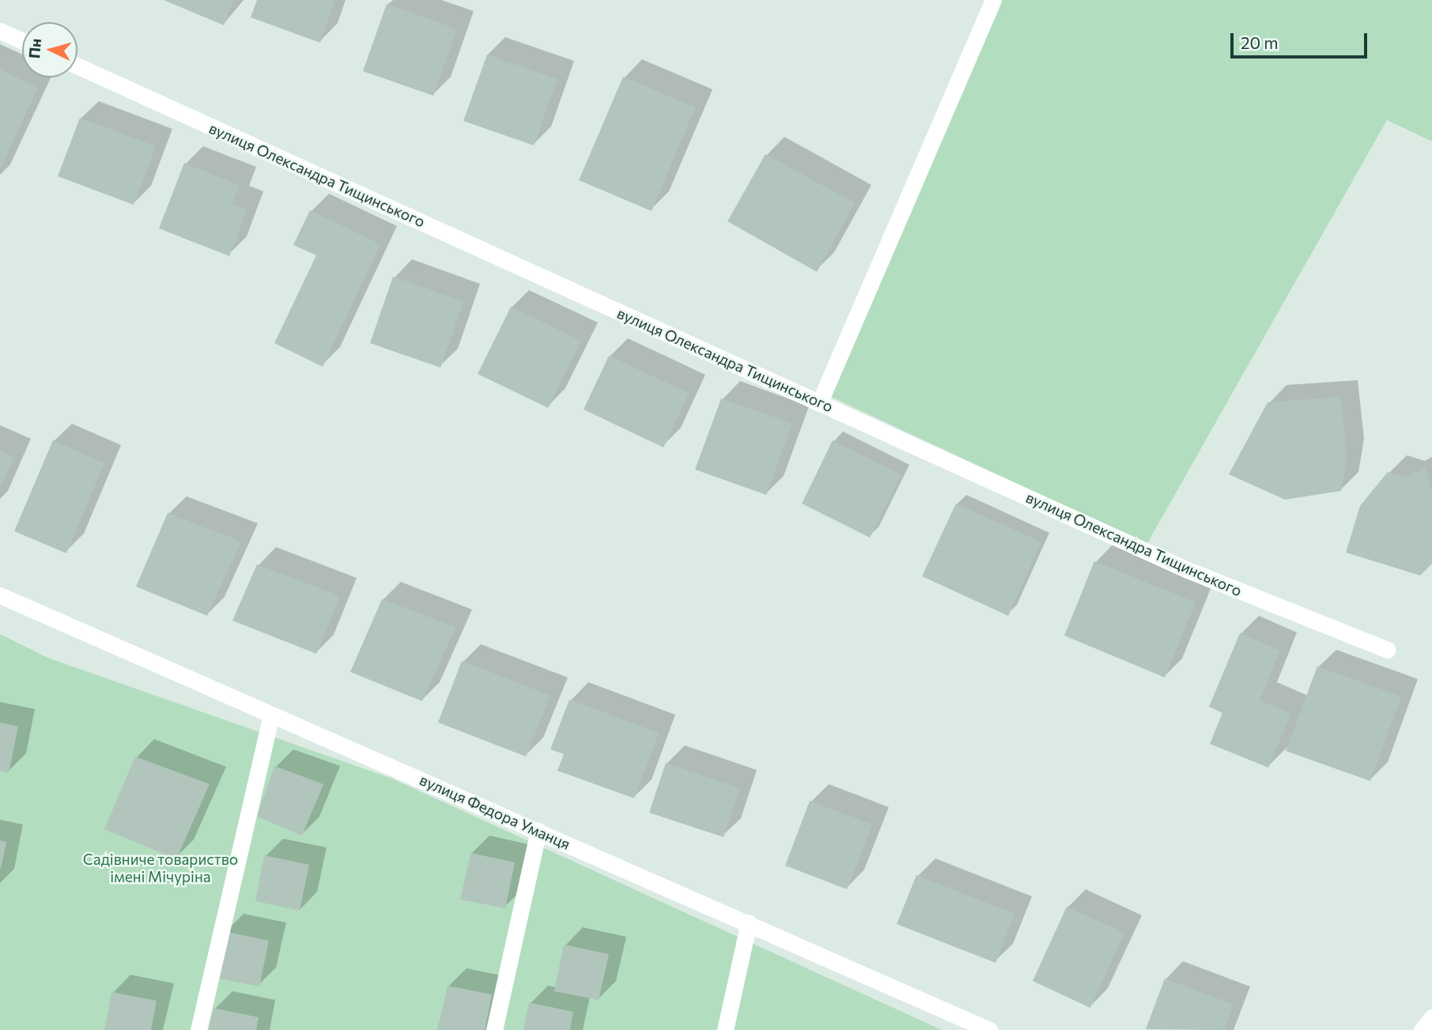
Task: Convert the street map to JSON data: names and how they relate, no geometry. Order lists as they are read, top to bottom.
{
  "streets": {
    "street": ["вулиця Олександра Тищинського", "вулиця Федора Уманця"]
  },
  "parks": ["Садівниче товариство імені Мічуріна"],
  "scale_bar": "20 m",
  "north": "left"
}
